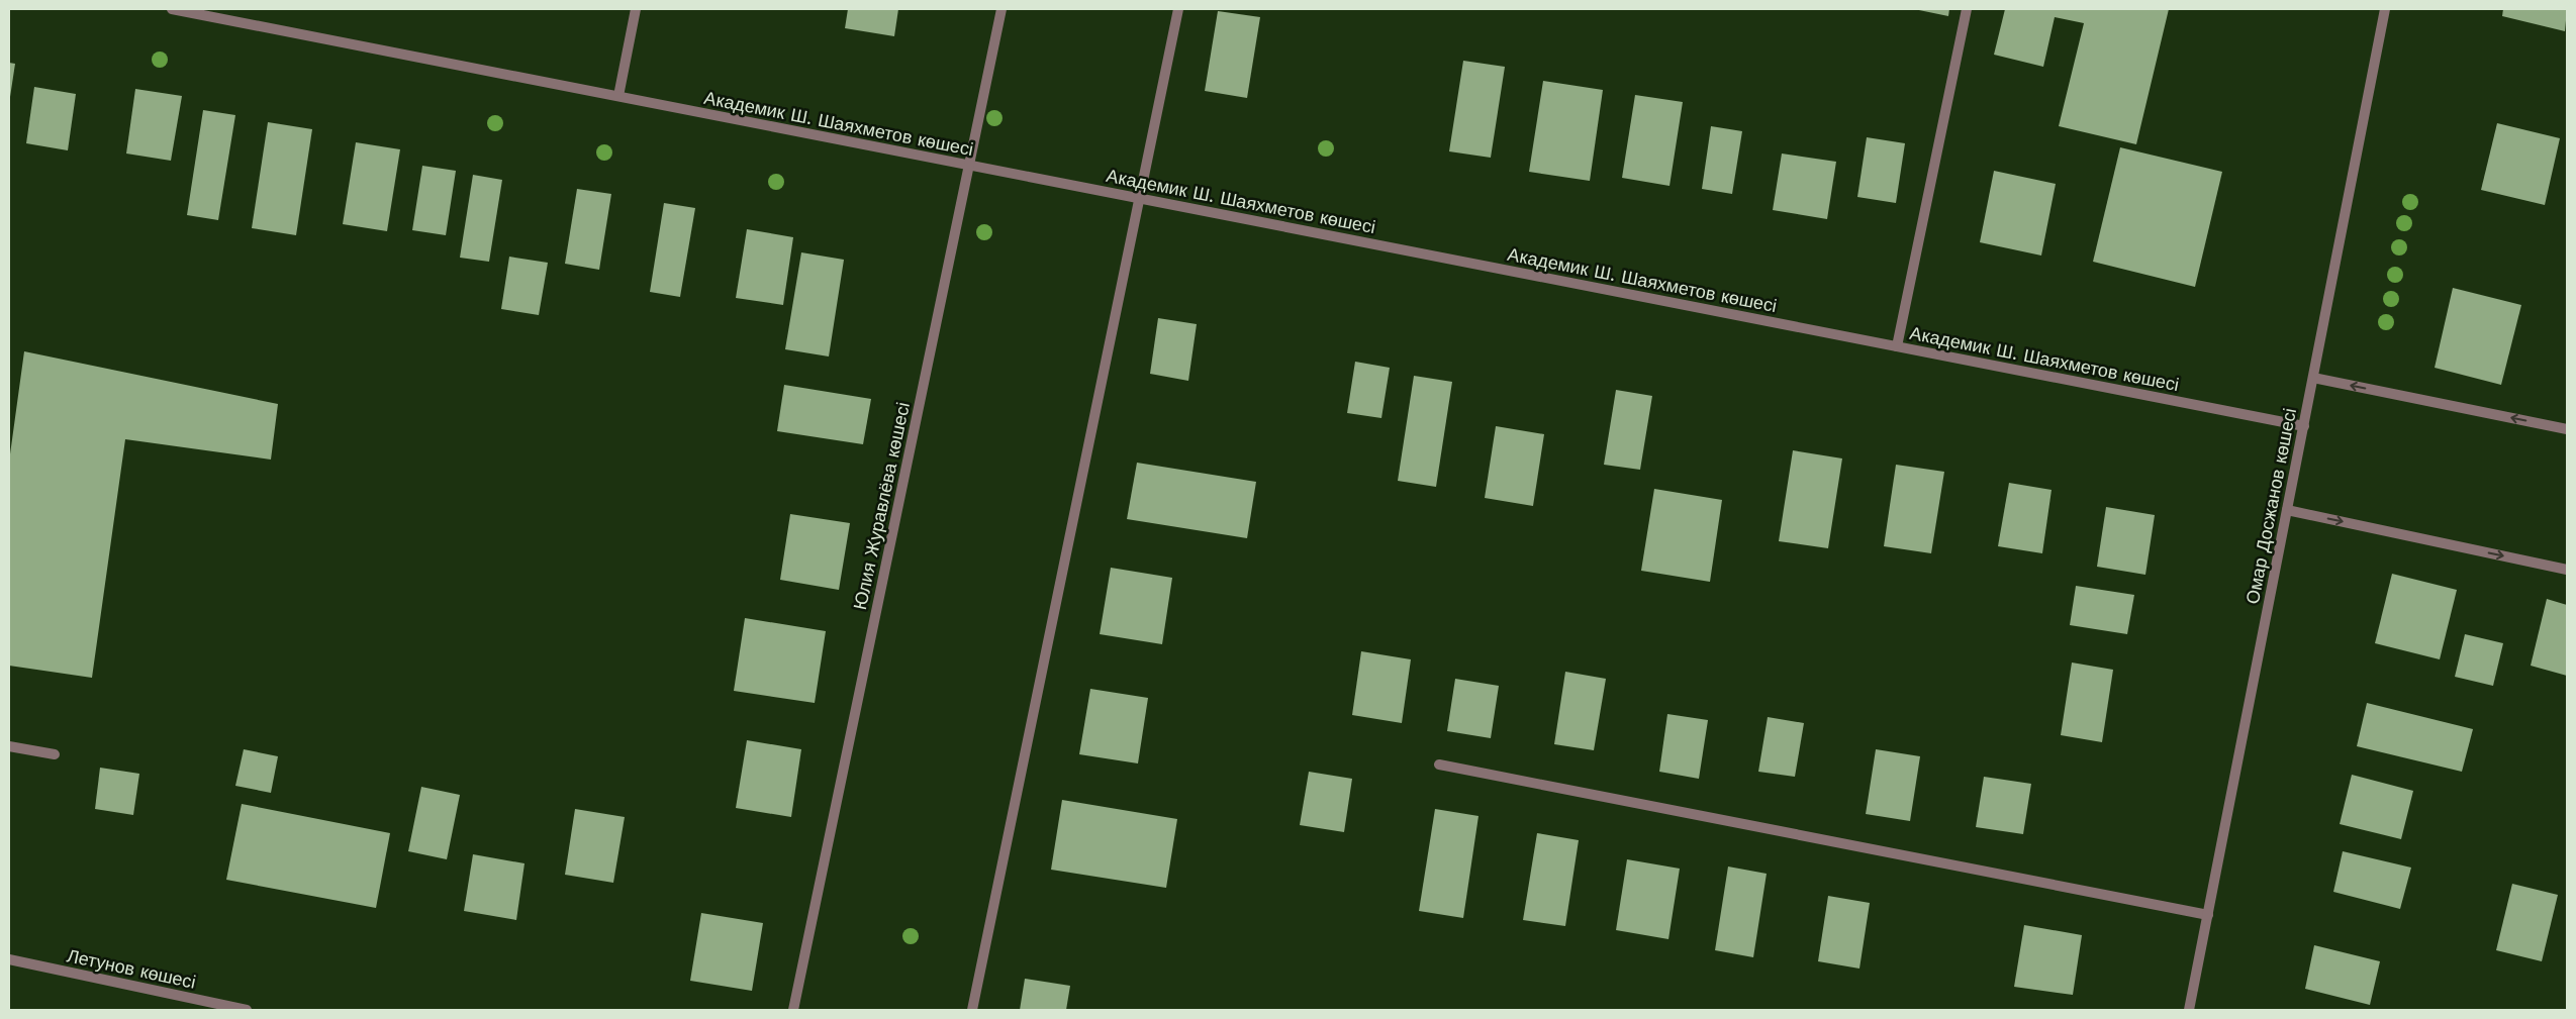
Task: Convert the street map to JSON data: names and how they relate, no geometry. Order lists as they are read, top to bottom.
{
  "streets": {
    "street": [
      "Академик Ш. Шаяхметов көшесі",
      "Юлия Журавлёва көшесі",
      "Омар Досжанов көшесі",
      "Летунов көшесі"
    ]
  },
  "crossings": [
    ["Академик Ш. Шаяхметов көшесі", "Юлия Журавлёва көшесі"],
    ["Академик Ш. Шаяхметов көшесі", "Омар Досжанов көшесі"]
  ]
}
